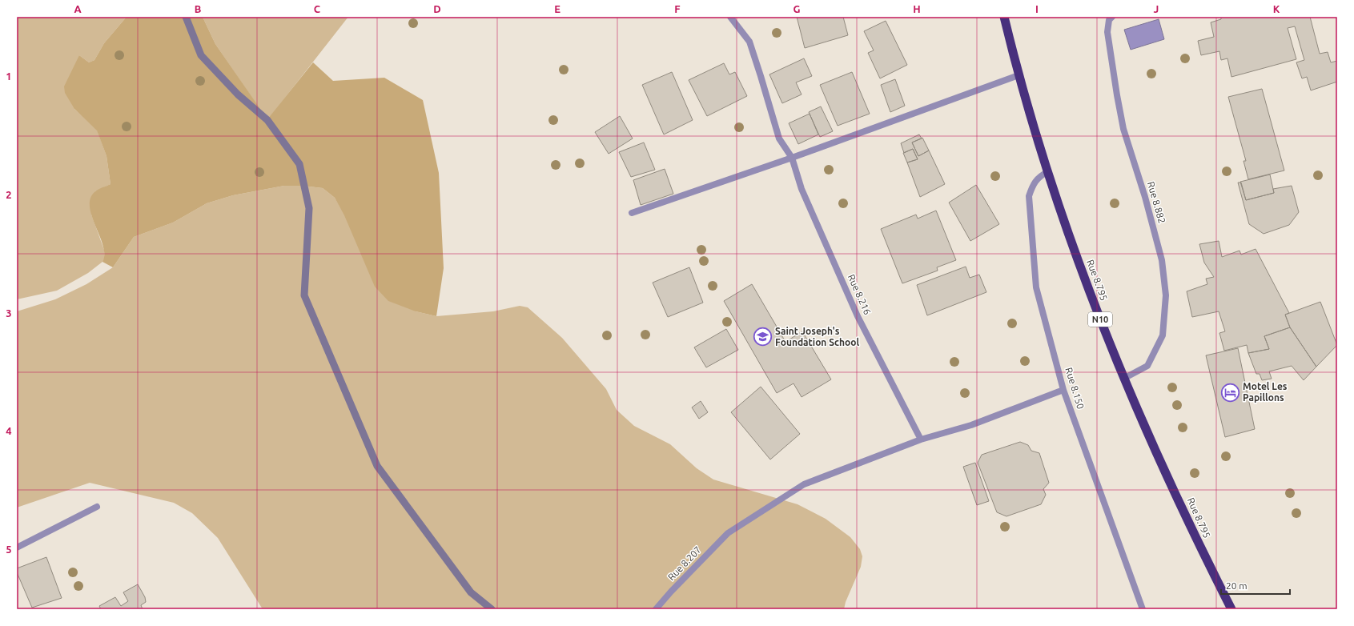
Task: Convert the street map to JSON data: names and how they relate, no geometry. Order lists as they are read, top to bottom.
{
  "streets": {
    "highway": ["Rue 8.795", "N10"],
    "street": [
      "Rue 8.882",
      "Rue 8.216",
      "Rue 8.150",
      "Rue 8.207"
    ]
  },
  "crossings": [
    ["Rue 8.882", "Rue 8.795"],
    ["Rue 8.795", "Rue 8.150"],
    ["Rue 8.216", "Rue 8.207"]
  ],
  "places": {
    "school or university": ["Saint Joseph's Foundation School"],
    "hotel": ["Motel Les Papillons"]
  },
  "scale_bar": "20 m",
  "grid": {
    "columns": [
      "A",
      "B",
      "C",
      "D",
      "E",
      "F",
      "G",
      "H",
      "I",
      "J",
      "K"
    ],
    "rows": [
      "1",
      "2",
      "3",
      "4",
      "5"
    ]
  }
}
